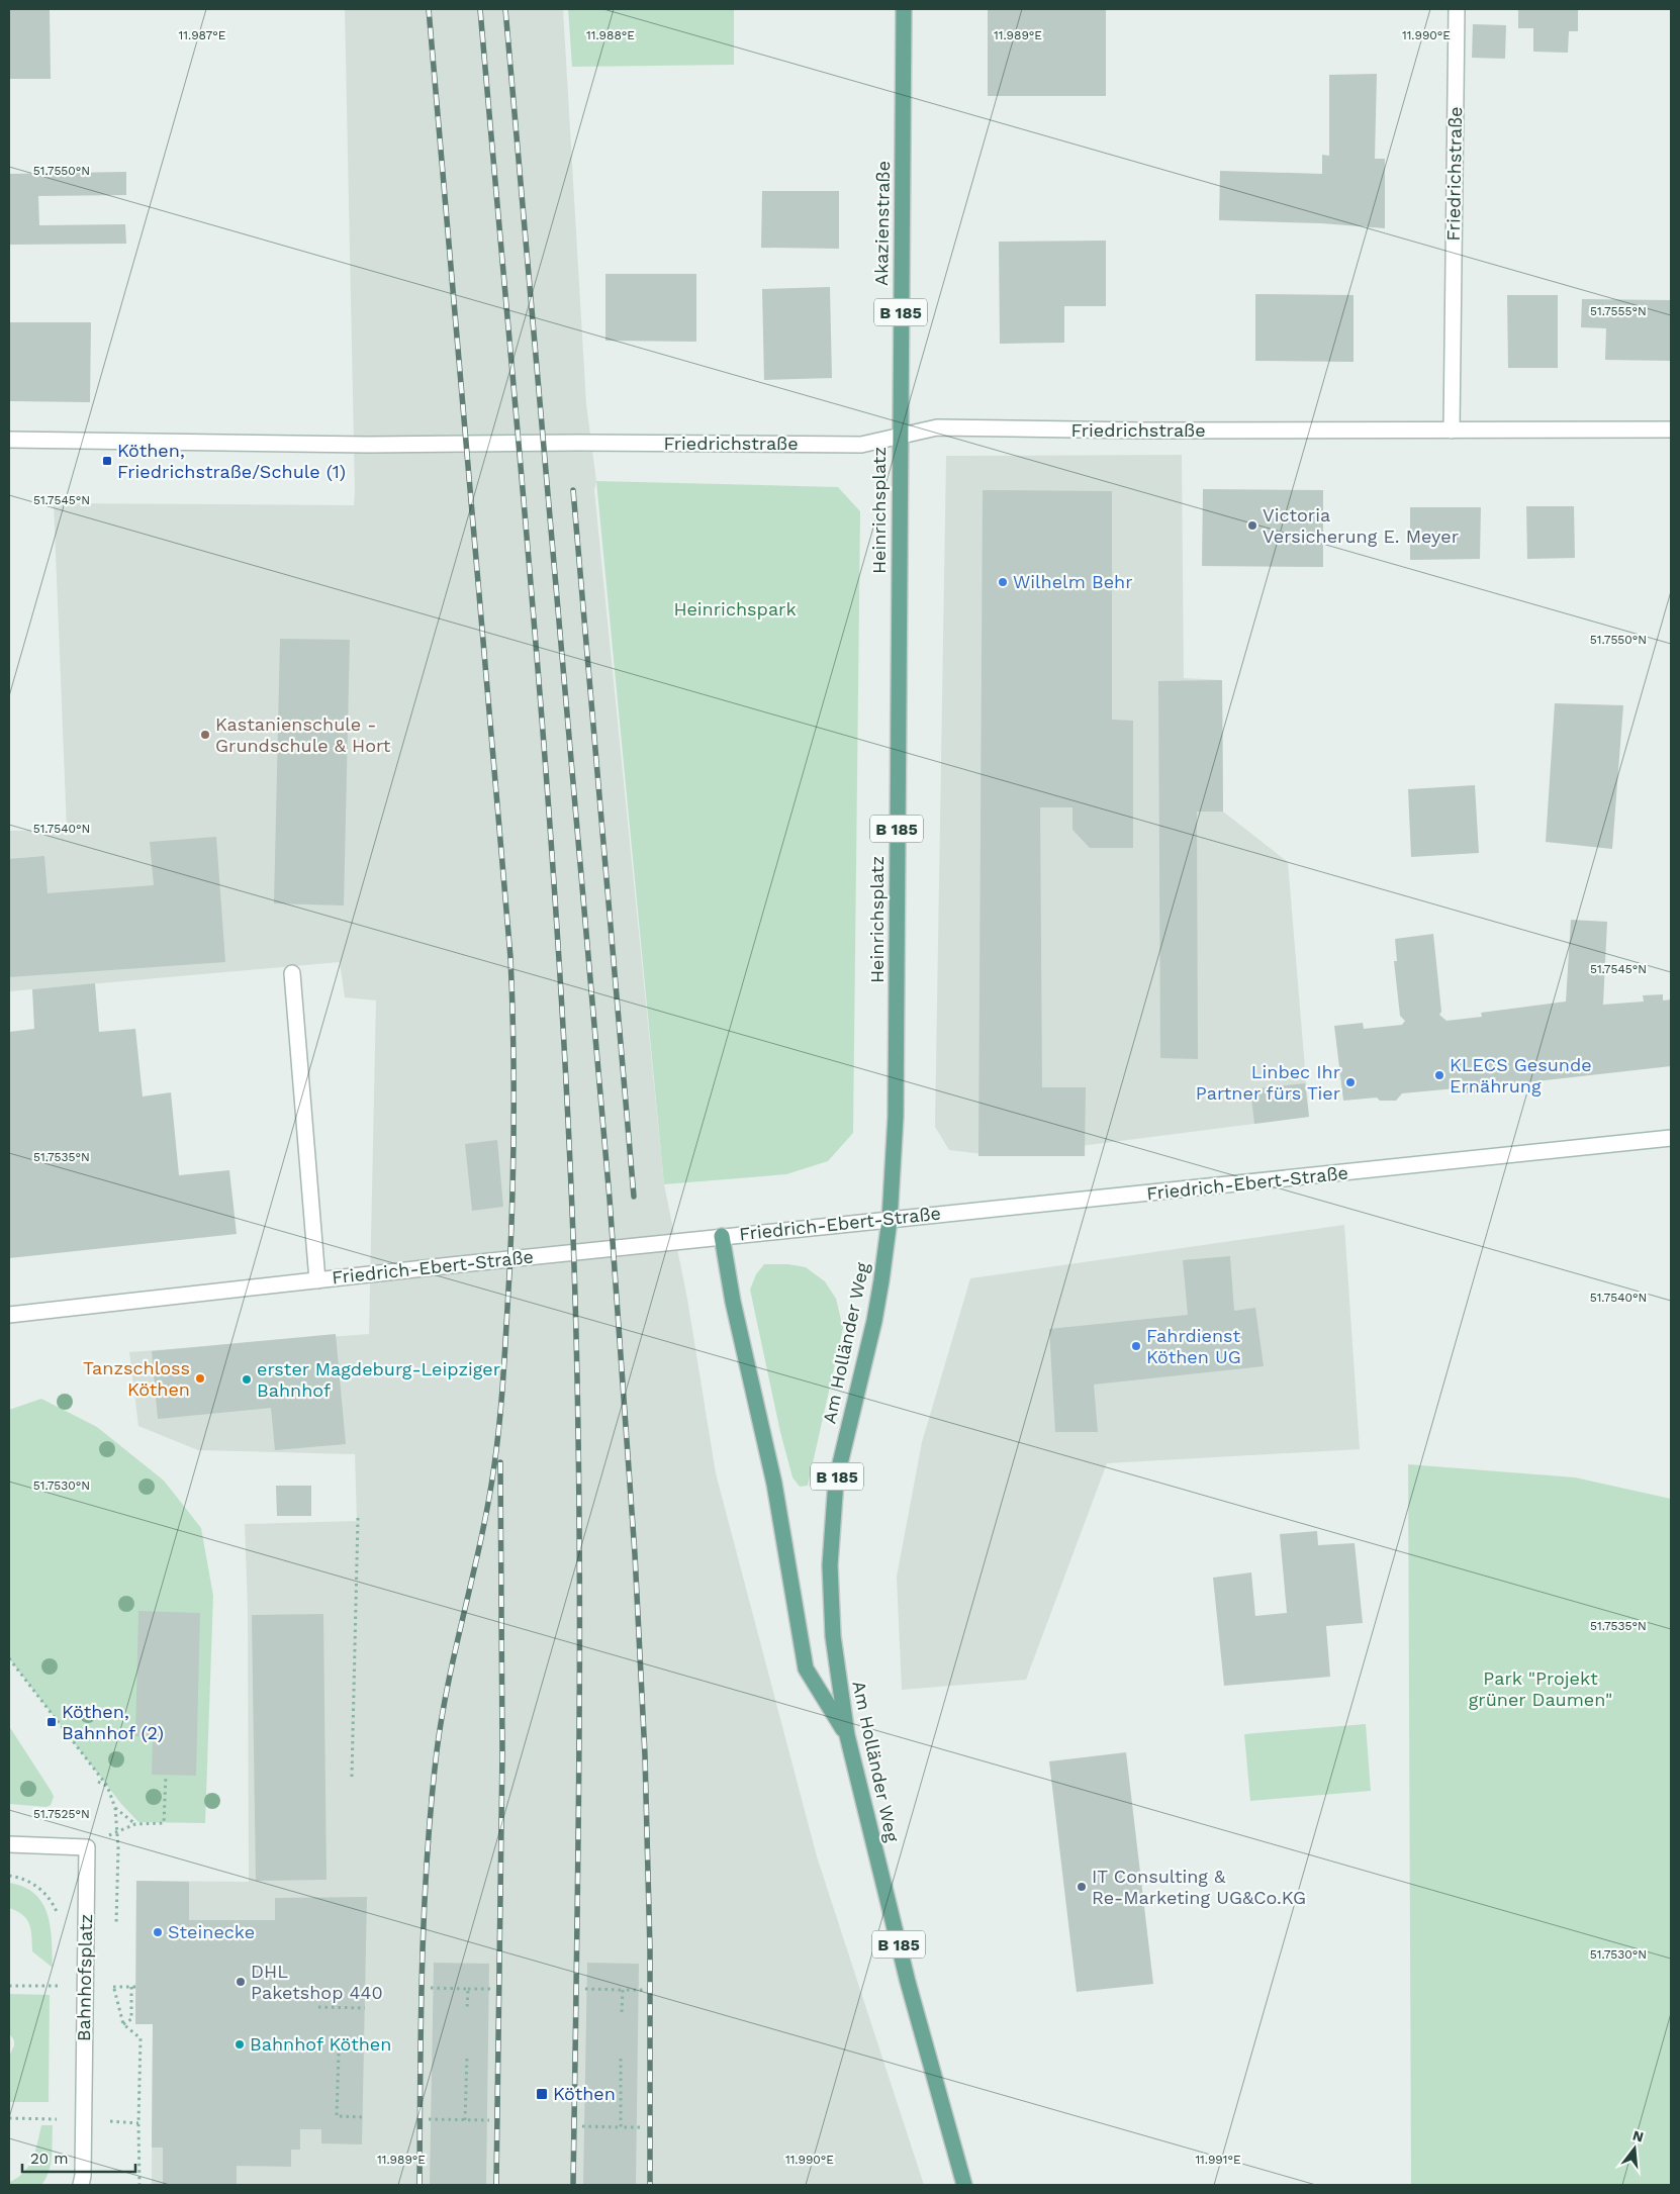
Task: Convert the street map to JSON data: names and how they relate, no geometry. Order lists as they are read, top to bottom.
{
  "streets": {
    "main road": [
      "Akazienstraße",
      "B 185",
      "Heinrichsplatz",
      "Am Holländer Weg"
    ],
    "street": ["Friedrichstraße", "Friedrich-Ebert-Straße", "Bahnhofsplatz"]
  },
  "crossings": [
    ["Friedrichstraße", "Akazienstraße"],
    ["Friedrichstraße", "Heinrichsplatz"],
    ["Akazienstraße", "Heinrichsplatz"],
    ["Heinrichsplatz", "Friedrich-Ebert-Straße"],
    ["Heinrichsplatz", "Am Holländer Weg"],
    ["Friedrich-Ebert-Straße", "Am Holländer Weg"]
  ],
  "parks": ["Heinrichspark", "Park \"Projekt grüner Daumen\""],
  "places": {
    "transit": ["Köthen, Friedrichstraße/Schule (1)", "Köthen, Bahnhof (2)", "Köthen"],
    "other": [
      "Victoria Versicherung E. Meyer",
      "Wilhelm Behr",
      "Kastanienschule - Grundschule & Hort",
      "KLECS Gesunde Ernährung",
      "Linbec Ihr Partner fürs Tier",
      "Fahrdienst Köthen UG",
      "Tanzschloss Köthen",
      "erster Magdeburg-Leipziger Bahnhof",
      "IT Consulting & Re-Marketing UG&Co.KG",
      "Steinecke",
      "DHL Paketshop 440",
      "Bahnhof Köthen"
    ]
  },
  "scale_bar": "20 m",
  "north": "top",
  "coordinates": [
    "11.987°E",
    "11.988°E",
    "11.989°E",
    "11.990°E",
    "51.7550°N",
    "51.7555°N",
    "51.7545°N",
    "51.7540°N",
    "51.7535°N",
    "51.7530°N",
    "51.7525°N",
    "11.991°E"
  ]
}
